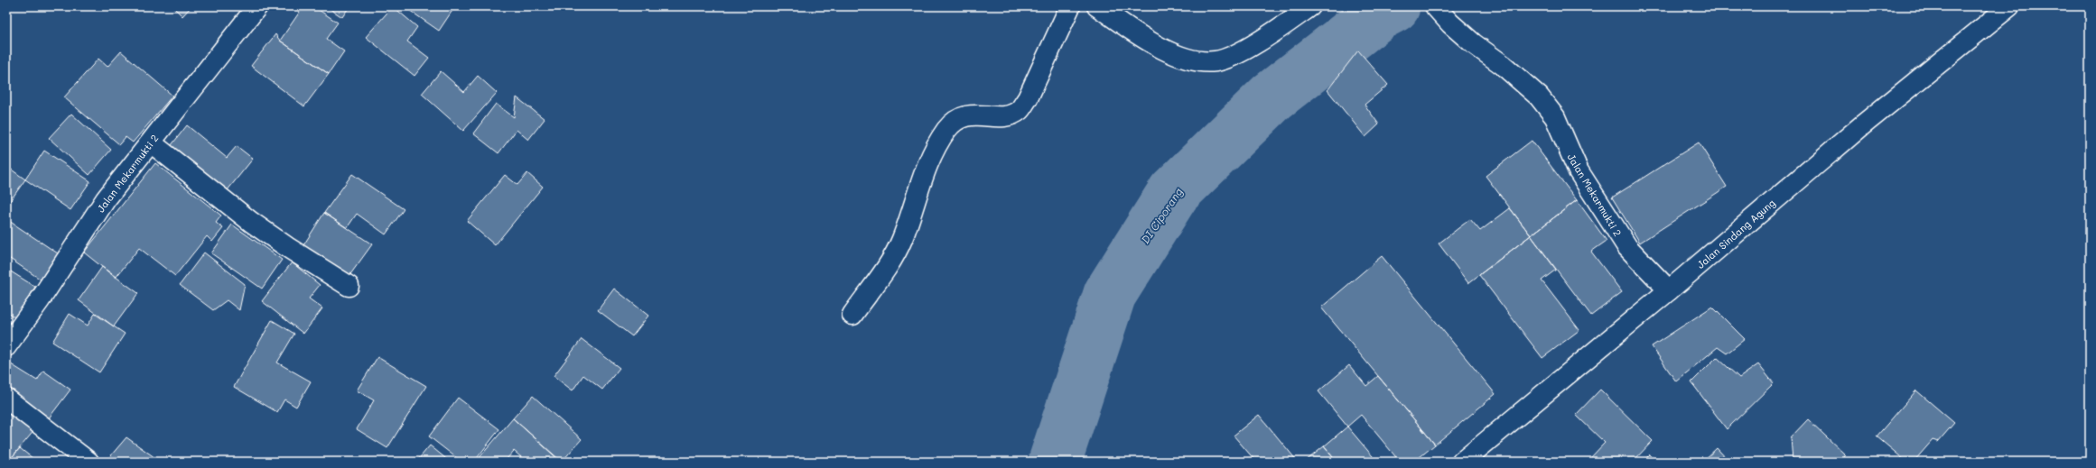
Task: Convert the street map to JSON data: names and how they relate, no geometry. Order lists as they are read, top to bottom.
{
  "streets": {
    "street": ["Jalan Mekarmukti 2", "Jalan Sindang Agung"]
  },
  "crossings": [
    ["Jalan Mekarmukti 2", "Jalan Sindang Agung"]
  ],
  "water": ["DI Ciporang"]
}
